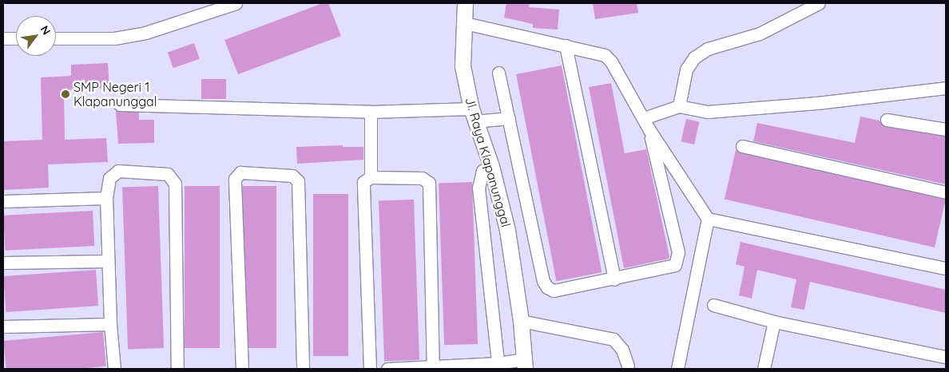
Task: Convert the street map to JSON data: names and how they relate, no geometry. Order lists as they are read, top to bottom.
{
  "streets": {
    "street": ["Jl. Raya Klapanunggal"]
  },
  "places": ["SMP Negeri 1 Klapanunggal"],
  "north": "top right"
}
